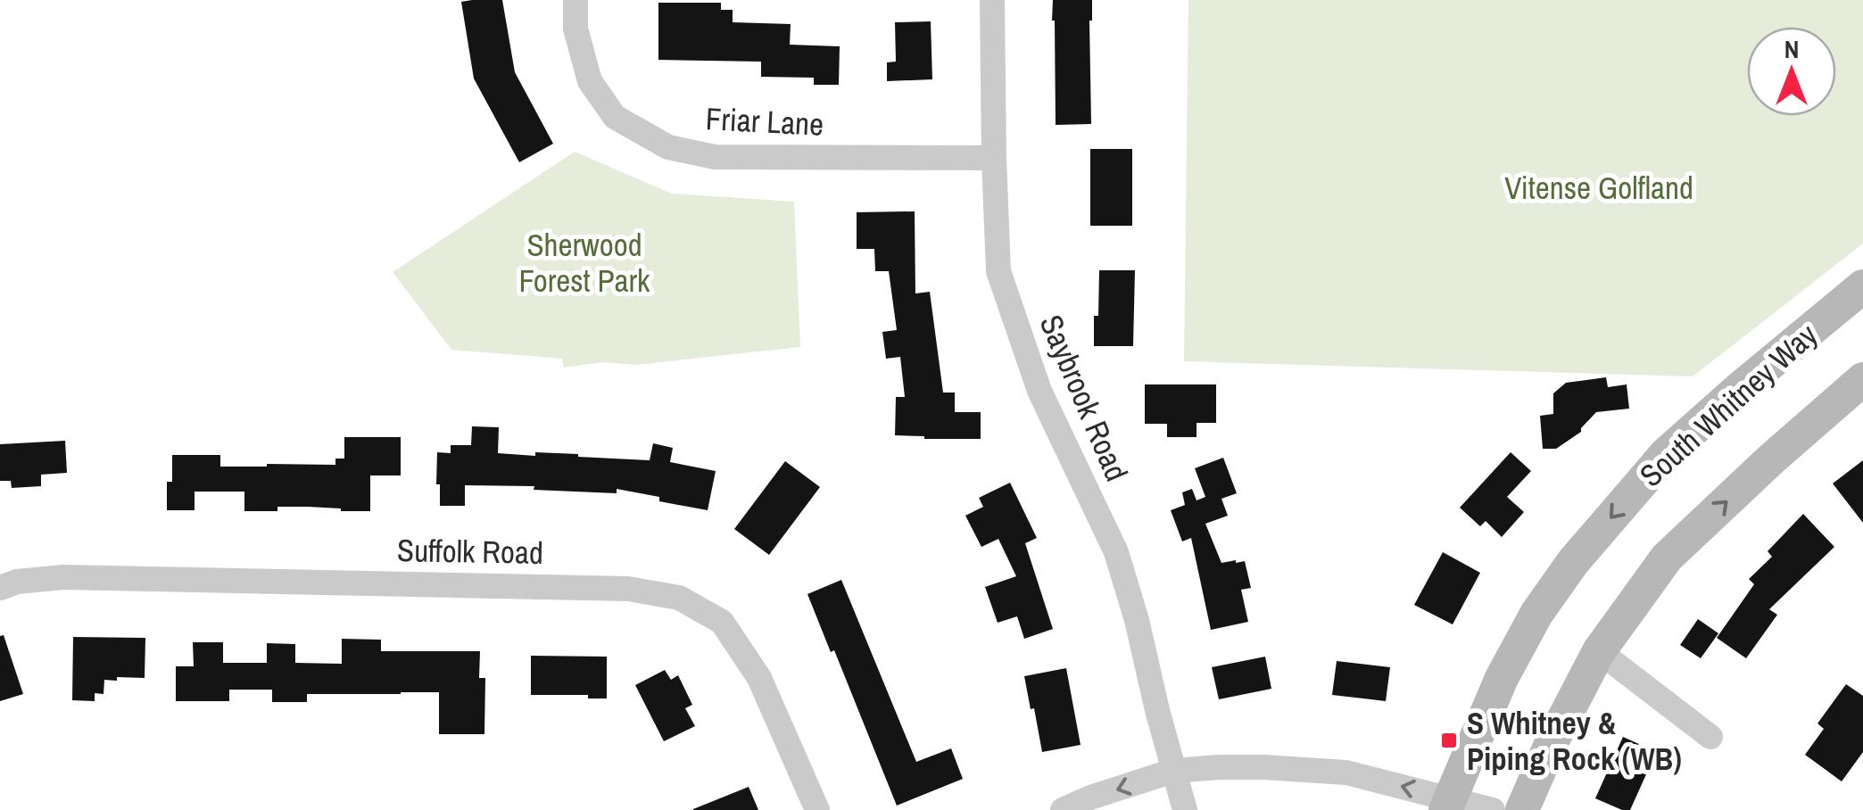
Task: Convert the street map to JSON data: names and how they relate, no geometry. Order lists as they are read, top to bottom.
{
  "streets": {
    "main road": ["South Whitney Way"],
    "street": ["Friar Lane", "Saybrook Road", "Suffolk Road"]
  },
  "crossings": [
    ["Friar Lane", "Saybrook Road"]
  ],
  "parks": ["Vitense Golfland", "Sherwood Forest Park"],
  "places": {
    "transit": ["S Whitney & Piping Rock (WB)"]
  },
  "north": "top"
}
